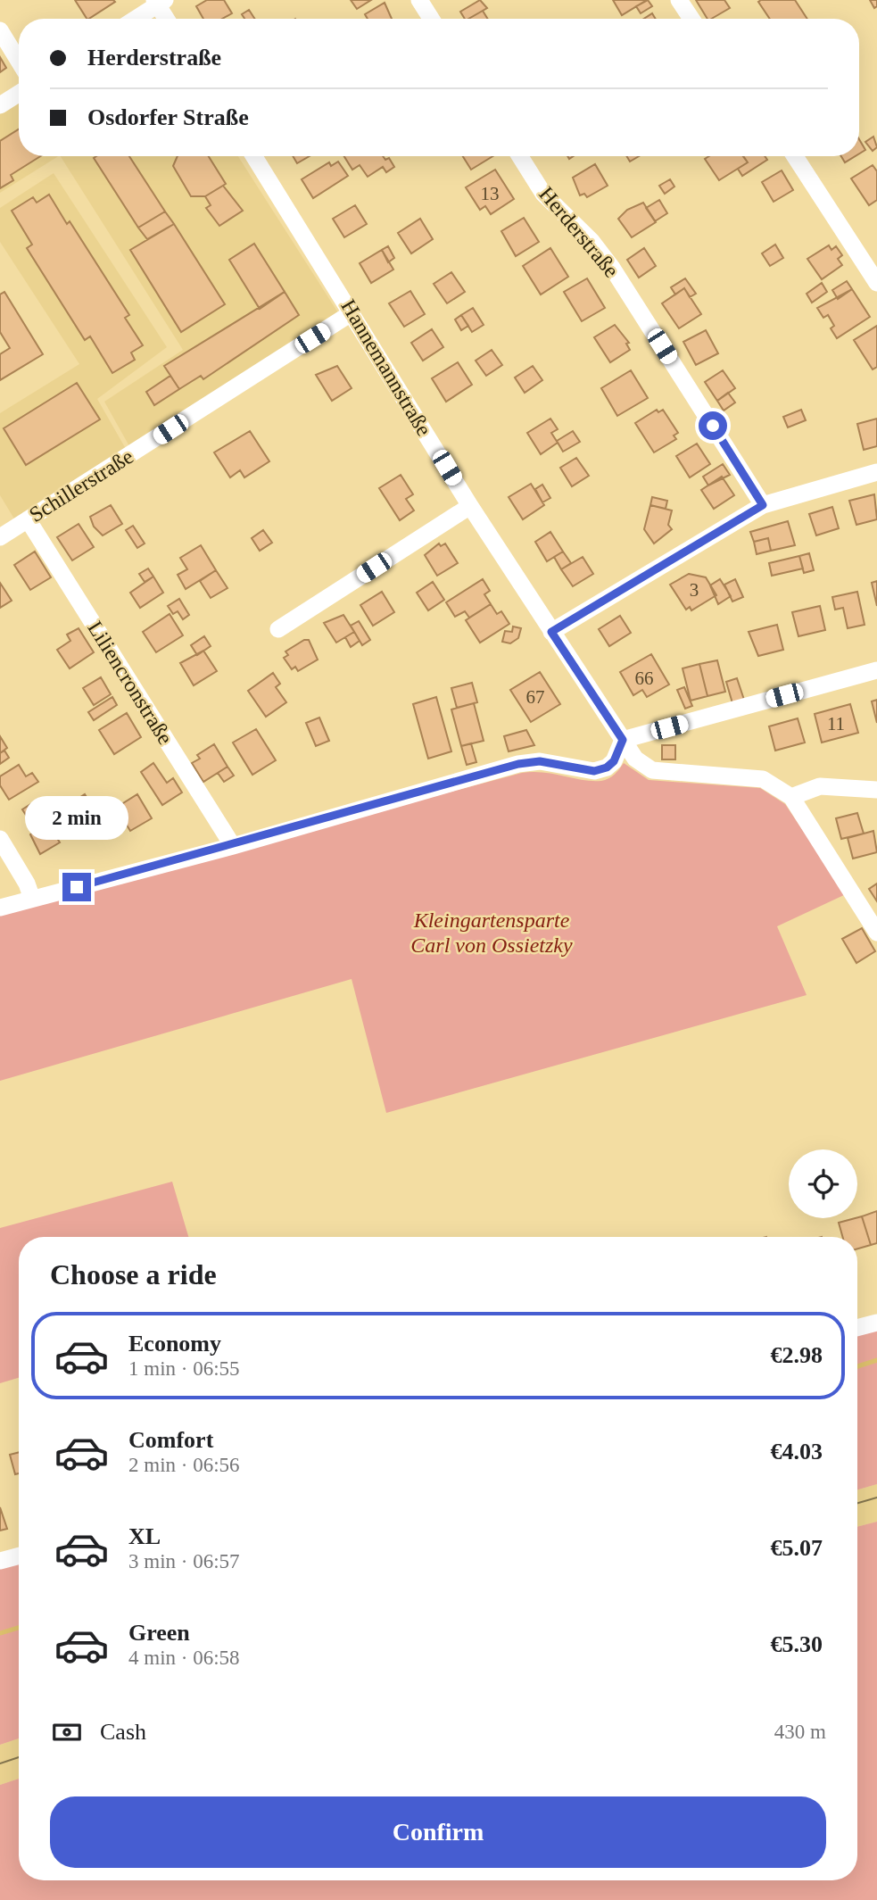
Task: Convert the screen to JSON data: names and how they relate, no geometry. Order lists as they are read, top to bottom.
{
  "streets": {
    "street": [
      "Herderstraße",
      "Hannemannstraße",
      "Schillerstraße",
      "Liliencronstraße"
    ]
  },
  "crossings": [
    ["Hannemannstraße", "Schillerstraße"],
    ["Schillerstraße", "Liliencronstraße"]
  ],
  "parks": ["Kleingartensparte Carl von Ossietzky"],
  "house_numbers": [
    "13",
    "3",
    "66",
    "67",
    "11"
  ],
  "page": {
    "banner": ["Herderstraße", "Osdorfer Straße"],
    "bubble": "2 min",
    "heading": "Choose a ride",
    "list": [
      {
        "name": "Economy",
        "note": "1 min · 06:55",
        "value": "€2.98"
      },
      {
        "name": "Comfort",
        "note": "2 min · 06:56",
        "value": "€4.03"
      },
      {
        "name": "XL",
        "note": "3 min · 06:57",
        "value": "€5.07"
      },
      {
        "name": "Green",
        "note": "4 min · 06:58",
        "value": "€5.30"
      }
    ],
    "pay": ["Cash", "430 m"],
    "buttons": "Confirm"
  }
}
